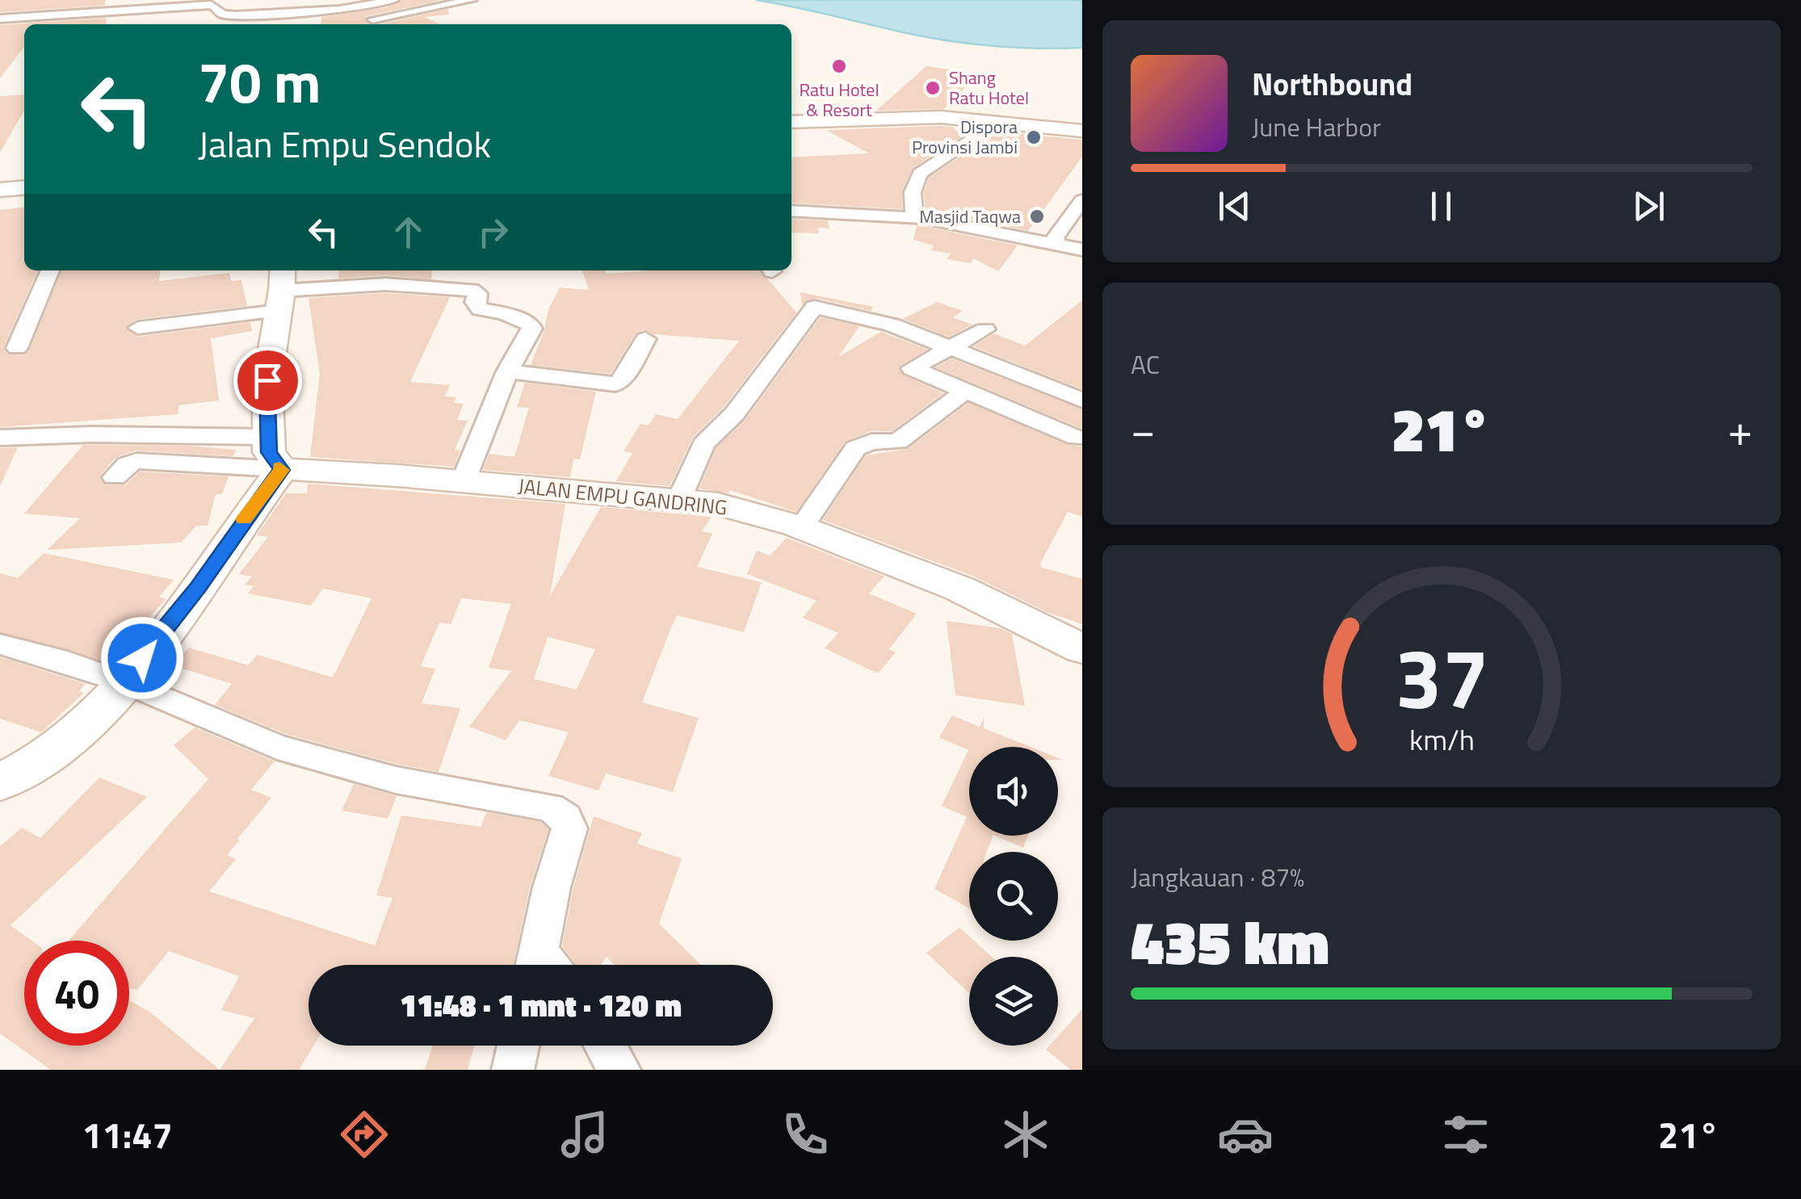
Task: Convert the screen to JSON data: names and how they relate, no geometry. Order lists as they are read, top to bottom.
{
  "streets": {
    "street": ["JALAN EMPU GANDRING"]
  },
  "places": [
    "Ratu Hotel & Resort",
    "Shang Ratu Hotel",
    "Dispora Provinsi Jambi",
    "Masjid Taqwa"
  ],
  "page": {
    "turn": ["70 m", "Jalan Empu Sendok"],
    "song": ["Northbound", "June Harbor"],
    "tile": [
      "AC",
      ["Jangkauan · 87%", "435 km"]
    ],
    "heat": ["−", "21°", "+"],
    "limit": "40",
    "trip": "11:48 · 1 mnt · 120 m",
    "tabs": ["11:47", "21°"],
    "gauge": ["37", "km/h"]
  }
}
